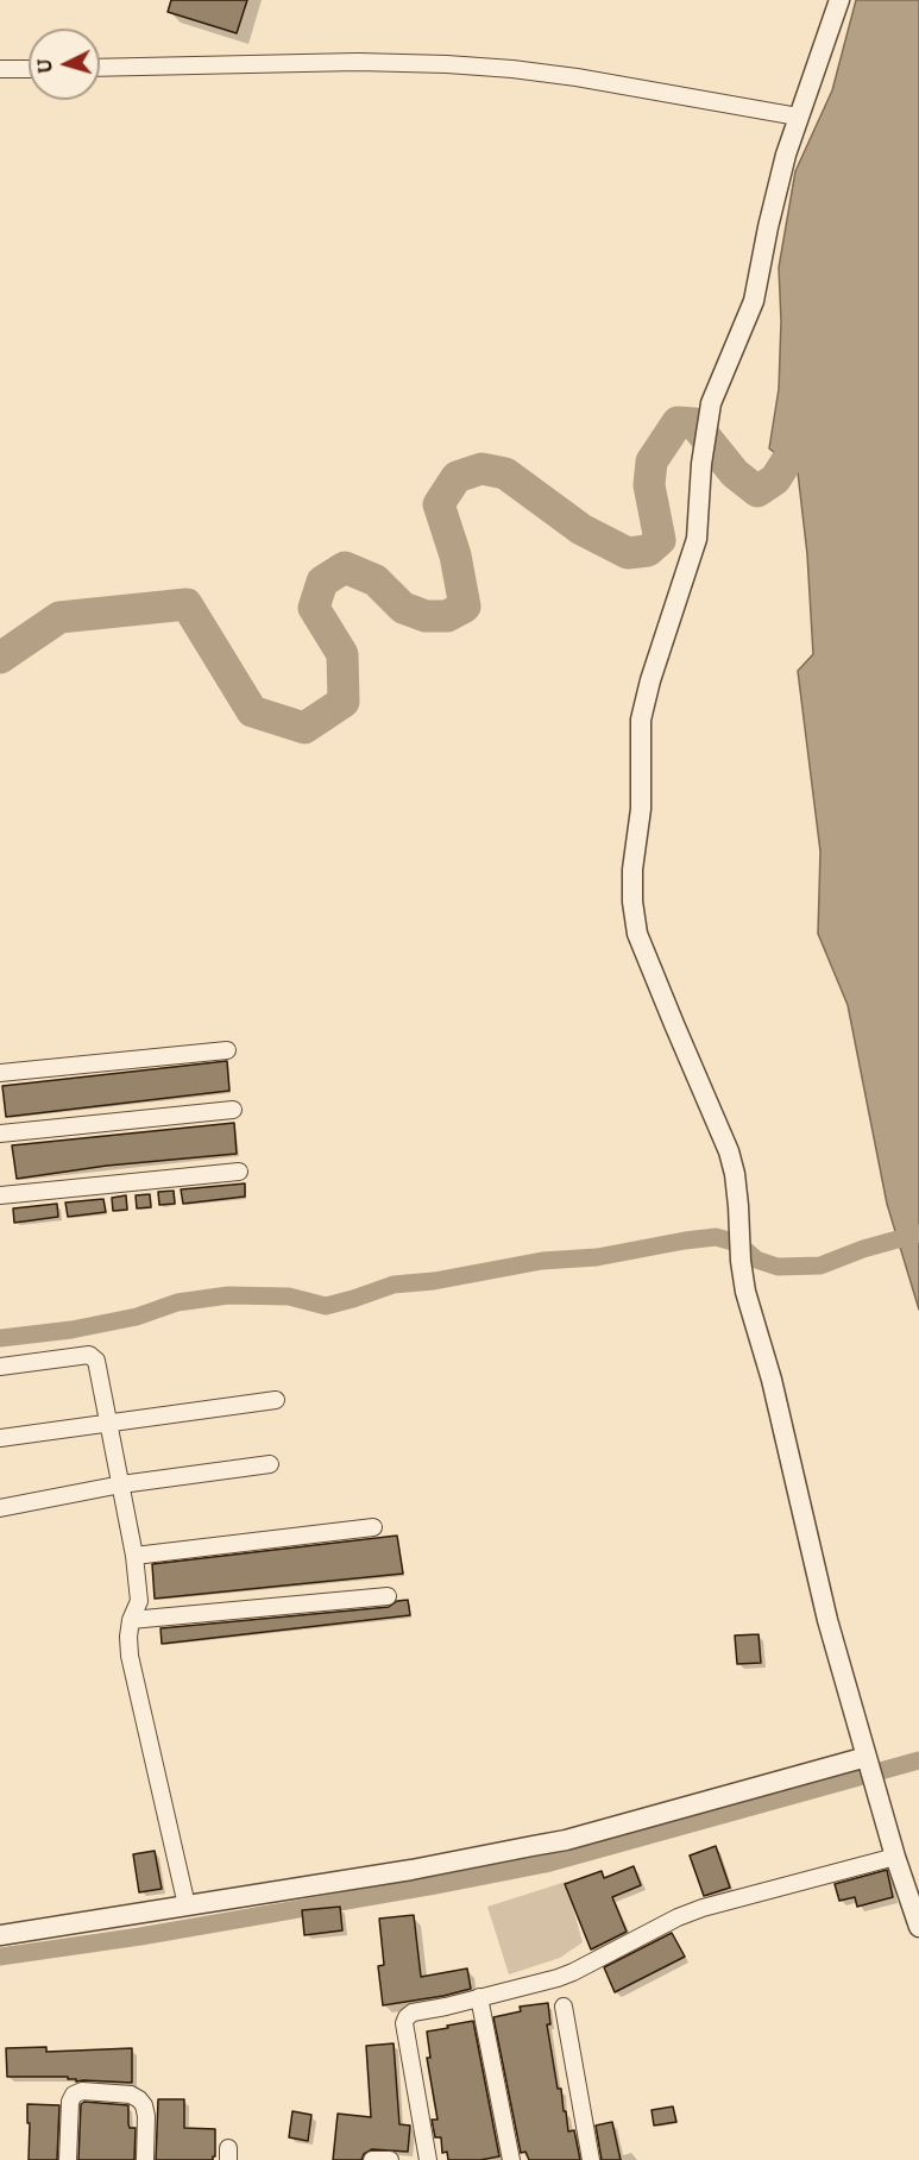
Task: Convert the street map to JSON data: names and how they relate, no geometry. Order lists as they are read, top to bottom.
{
  "north": "left"
}
